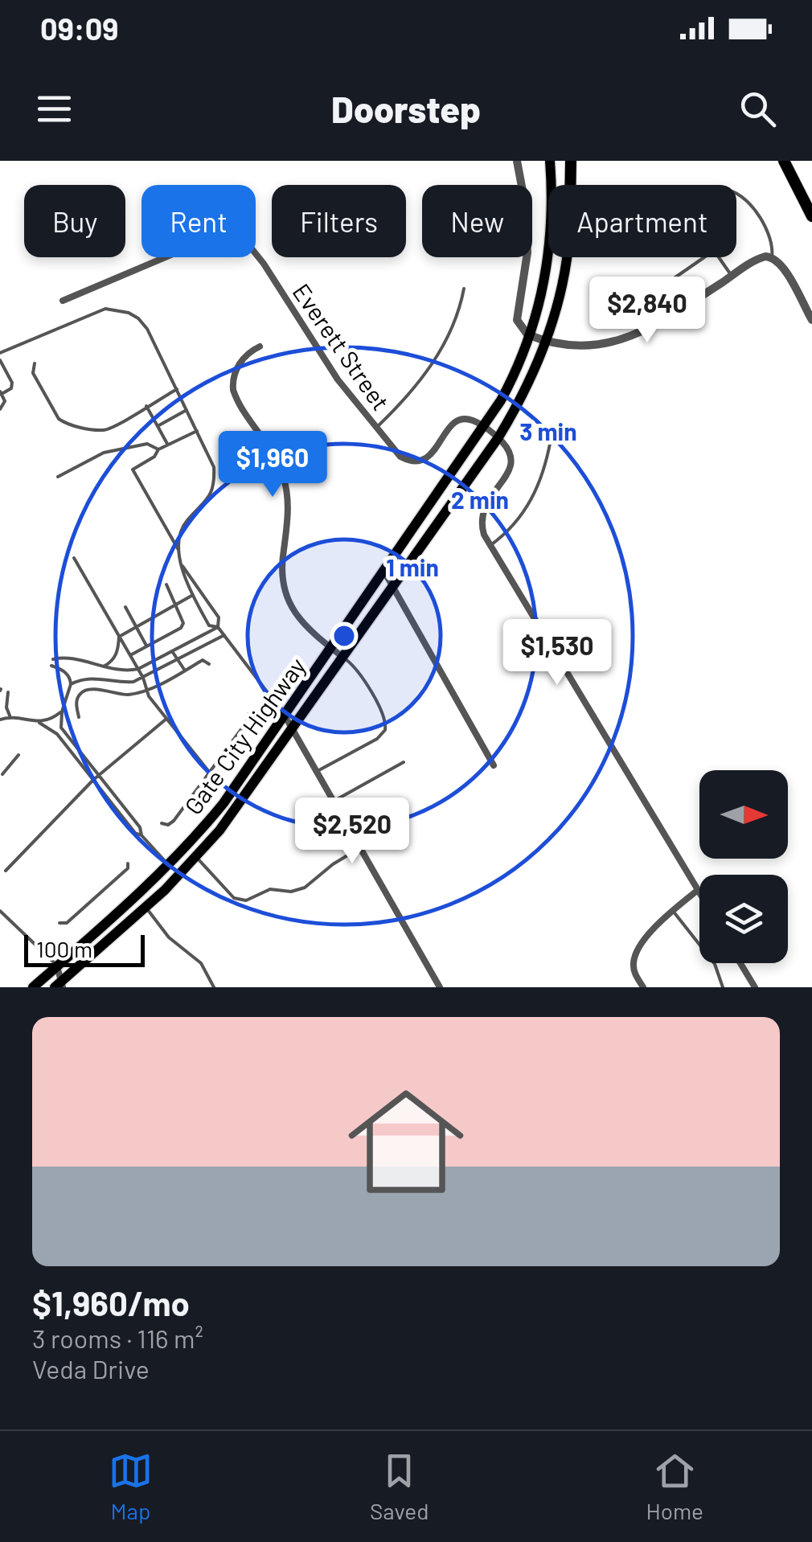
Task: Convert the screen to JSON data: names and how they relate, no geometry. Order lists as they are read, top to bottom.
{
  "streets": {
    "main road": ["Gate City Highway"],
    "street": ["Everett Street"]
  },
  "crossings": [
    ["Everett Street", "Gate City Highway"]
  ],
  "scale_bar": "100 m",
  "north": "right",
  "page": {
    "status": "09:09",
    "header": "Doorstep",
    "chip": [
      "Buy",
      "Rent",
      "Filters",
      "New",
      "Apartment"
    ],
    "price": [
      "$2,840",
      "$1,960",
      "$1,530",
      "$2,520"
    ],
    "scale": "100 m",
    "list": [
      {
        "name": "$1,960/mo",
        "note": "3 rooms · 116 m² · Veda Drive"
      }
    ],
    "tabs": ["Map", "Saved", "Home"]
  },
  "rings": ["3 min", "2 min", "1 min"]
}
